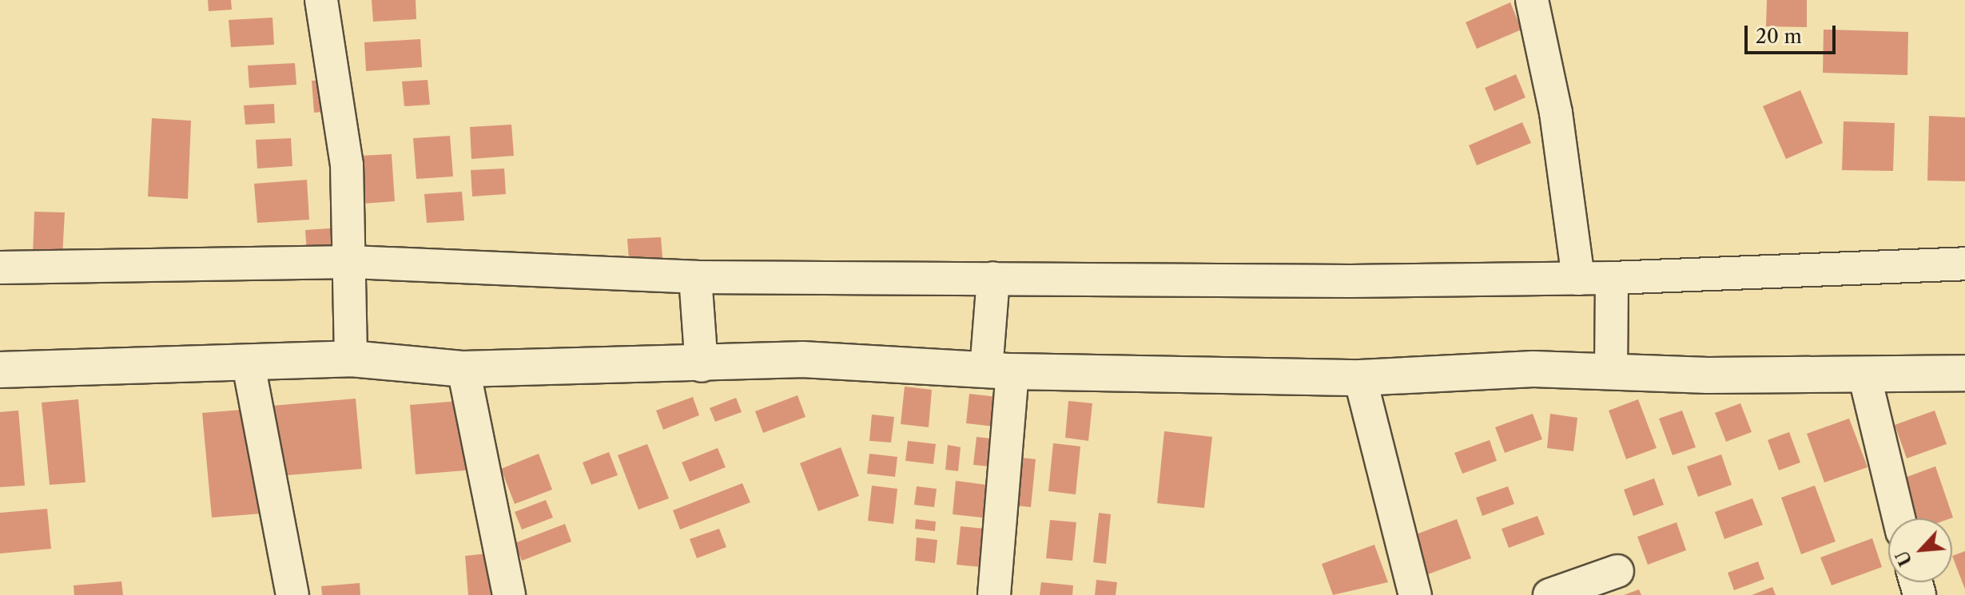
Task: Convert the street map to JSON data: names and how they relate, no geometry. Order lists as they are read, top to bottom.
{
  "scale_bar": "20 m",
  "north": "bottom left"
}
